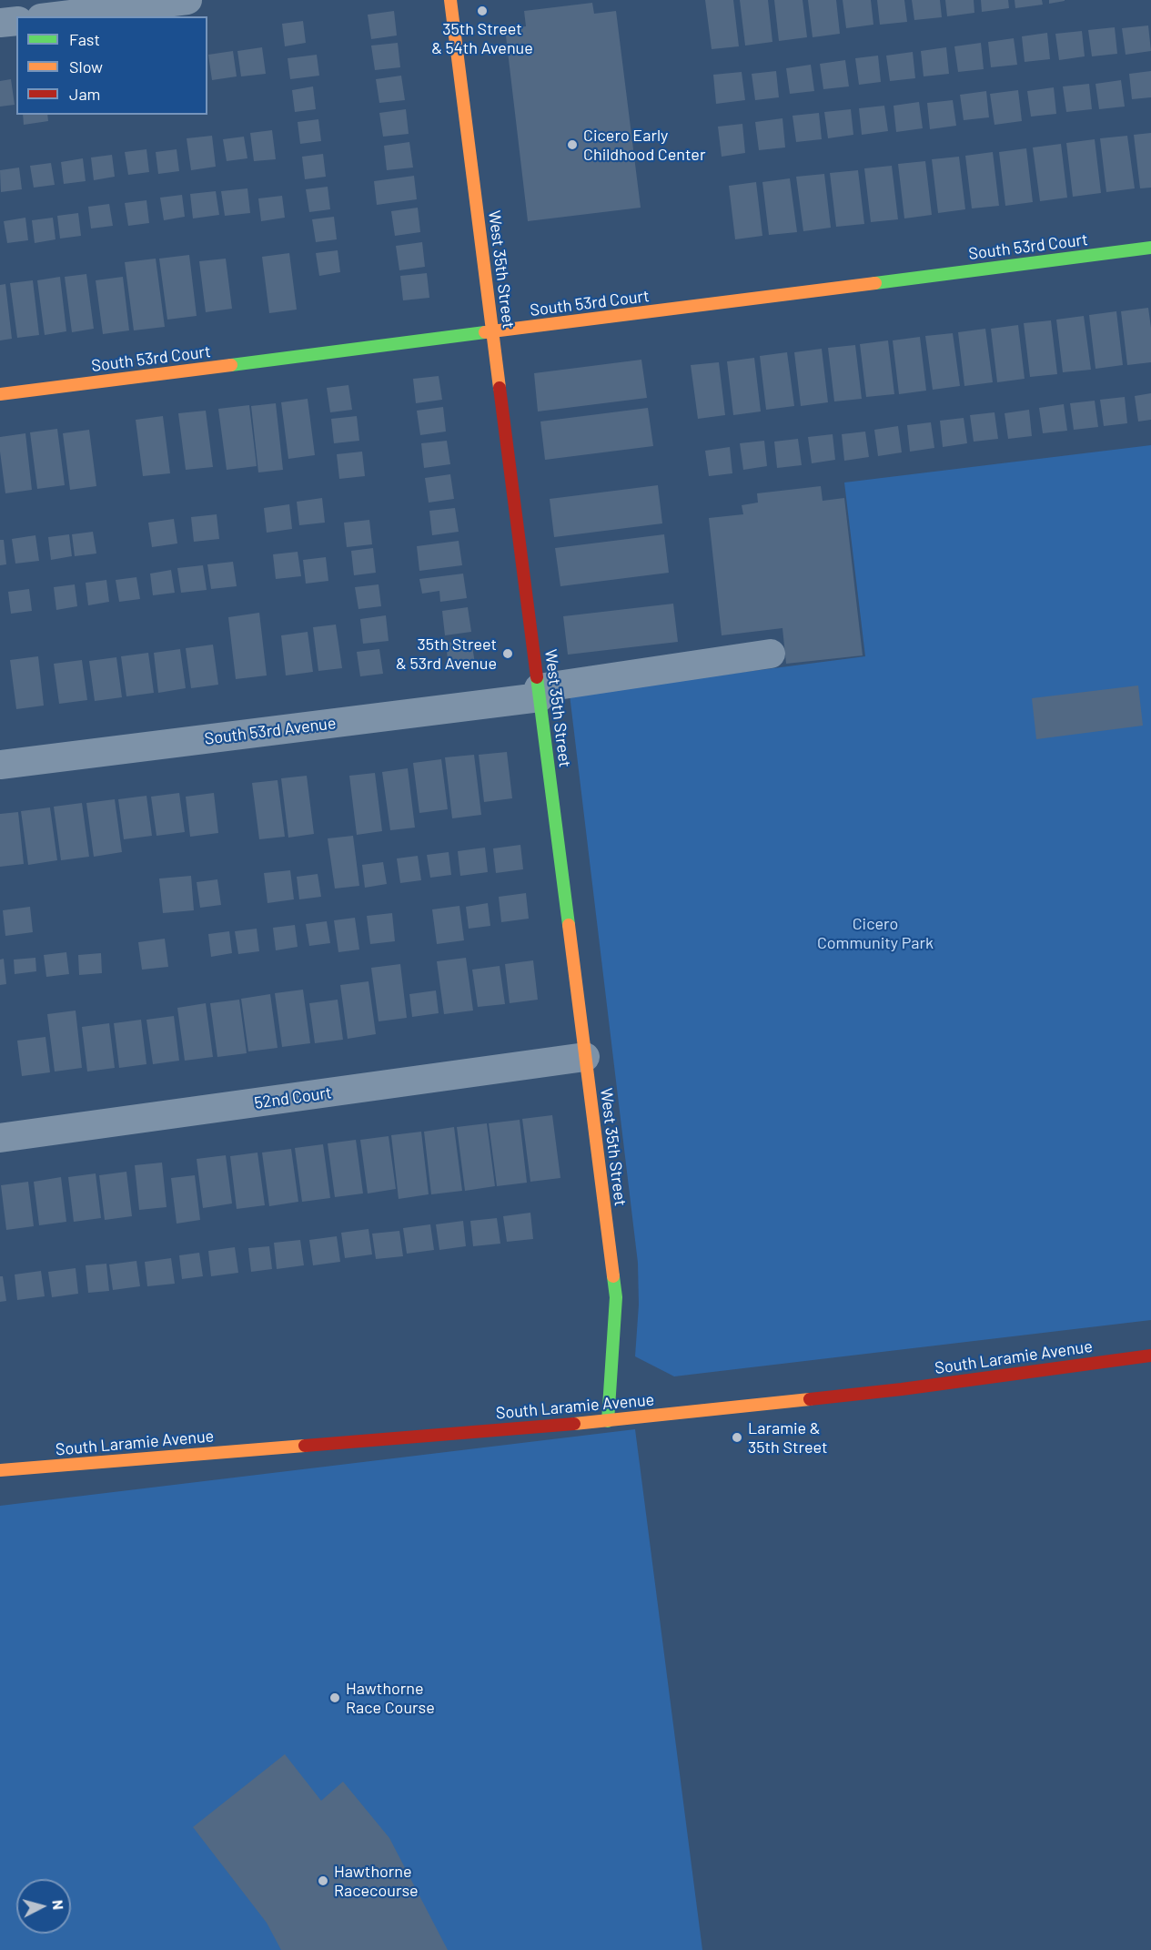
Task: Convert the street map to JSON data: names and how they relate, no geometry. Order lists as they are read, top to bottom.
{
  "streets": {
    "street": [
      "South 53rd Court",
      "West 35th Street",
      "South 53rd Avenue",
      "52nd Court",
      "South Laramie Avenue"
    ]
  },
  "crossings": [
    ["South 53rd Court", "West 35th Street"],
    ["West 35th Street", "South 53rd Avenue"],
    ["West 35th Street", "52nd Court"],
    ["West 35th Street", "South Laramie Avenue"]
  ],
  "parks": ["Cicero Community Park"],
  "places": [
    "35th Street & 54th Avenue",
    "Cicero Early Childhood Center",
    "35th Street & 53rd Avenue",
    "Laramie & 35th Street",
    "Hawthorne Race Course",
    "Hawthorne Racecourse"
  ],
  "legend": ["Fast", "Slow", "Jam"],
  "north": "right"
}
